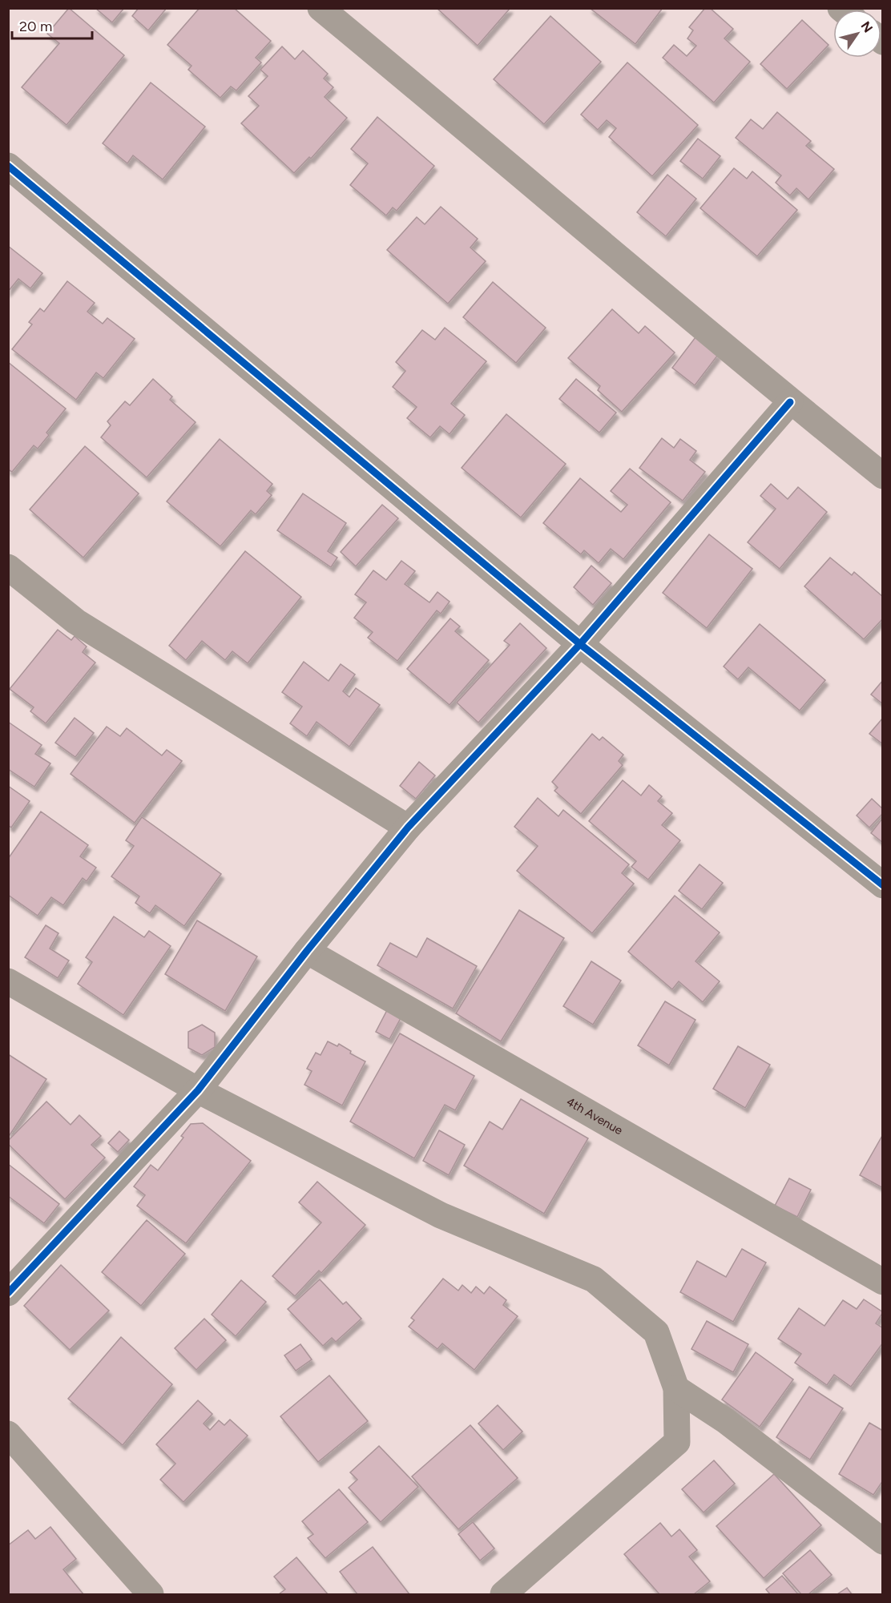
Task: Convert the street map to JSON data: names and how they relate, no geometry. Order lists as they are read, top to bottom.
{
  "streets": {
    "street": ["4th Avenue"]
  },
  "scale_bar": "20 m",
  "north": "top right"
}
